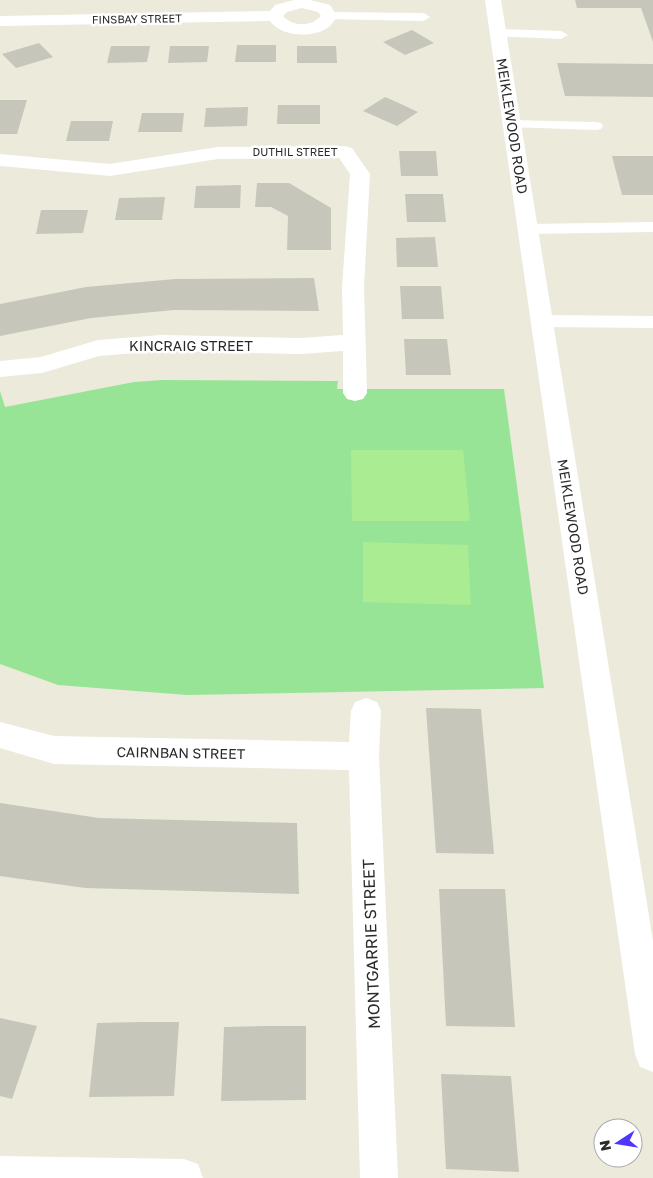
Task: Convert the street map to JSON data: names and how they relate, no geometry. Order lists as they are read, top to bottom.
{
  "streets": {
    "street": [
      "FINSBAY STREET",
      "MEIKLEWOOD ROAD",
      "DUTHIL STREET",
      "KINCRAIG STREET",
      "CAIRNBAN STREET",
      "MONTGARRIE STREET"
    ]
  },
  "crossings": [
    ["DUTHIL STREET", "KINCRAIG STREET"],
    ["CAIRNBAN STREET", "MONTGARRIE STREET"]
  ],
  "north": "left"
}
